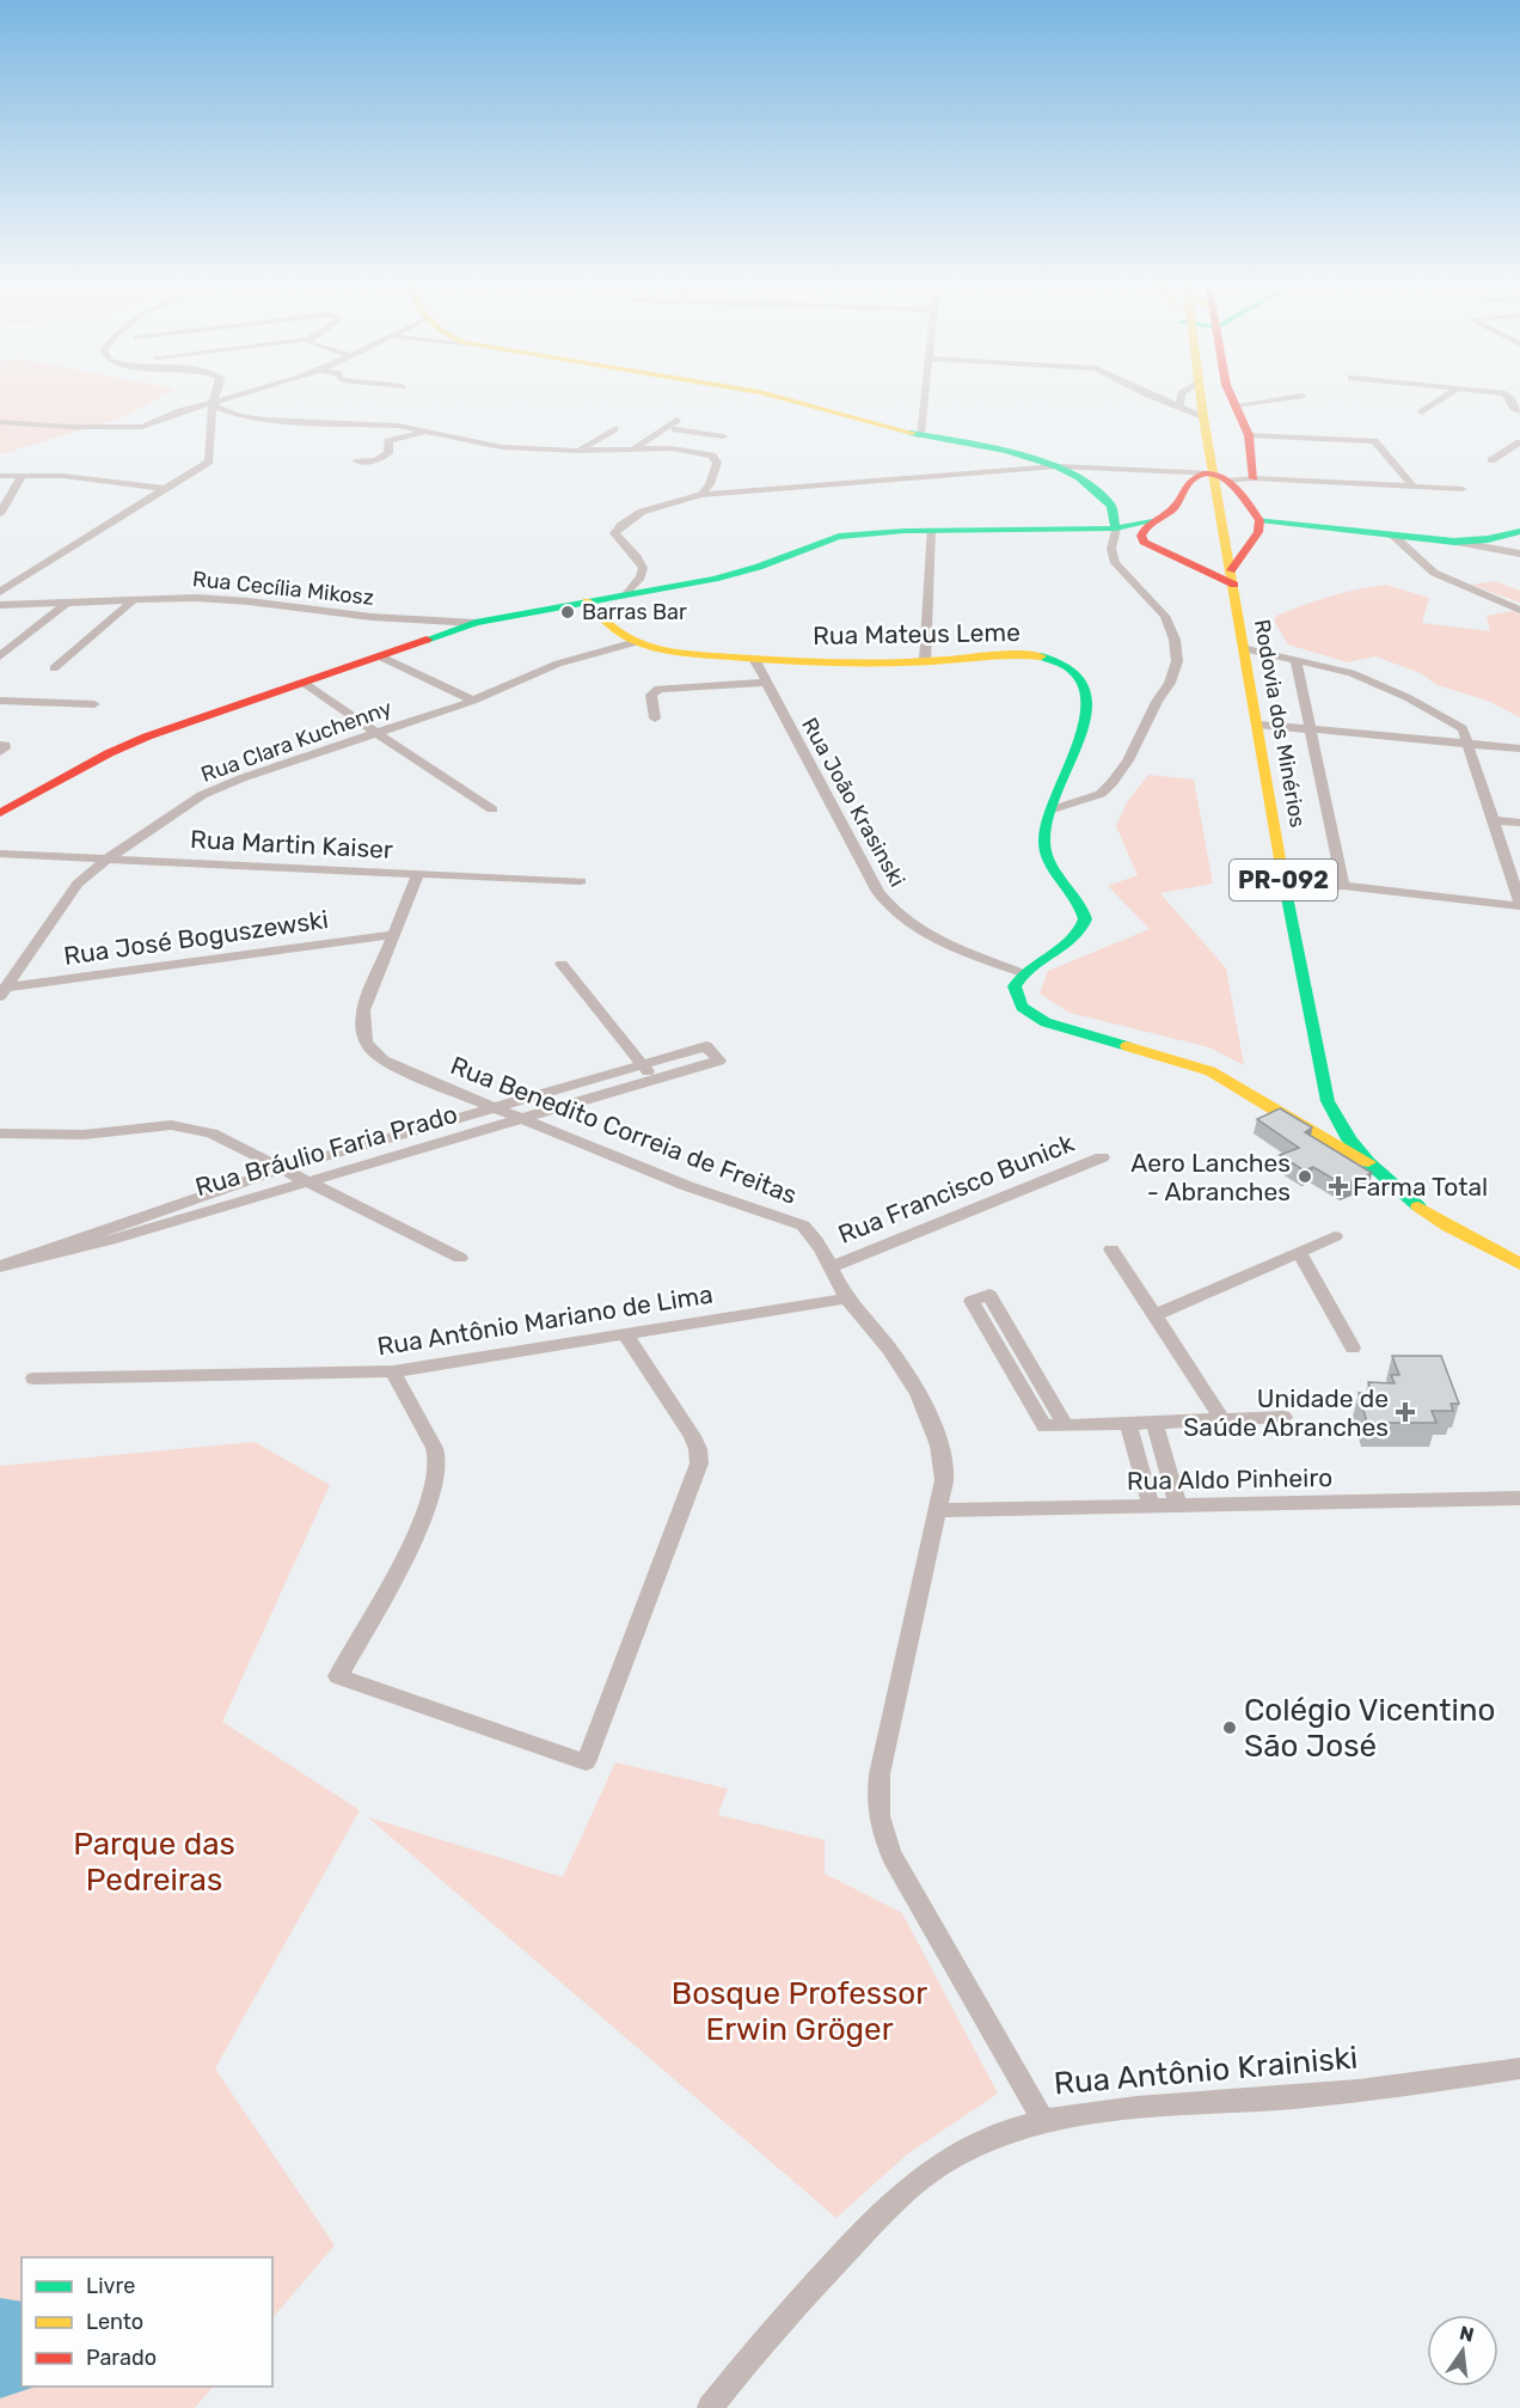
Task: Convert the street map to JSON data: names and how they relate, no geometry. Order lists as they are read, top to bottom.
{
  "streets": {
    "main road": ["Rua Mateus Leme", "Rodovia dos Minérios", "PR-092"],
    "street": [
      "Rua Cecília Mikosz",
      "Rua Clara Kuchenny",
      "Rua João Krasinski",
      "Rua Martin Kaiser",
      "Rua José Boguszewski",
      "Rua Benedito Correia de Freitas",
      "Rua Bráulio Faria Prado",
      "Rua Francisco Bunick",
      "Rua Antônio Mariano de Lima",
      "Rua Aldo Pinheiro",
      "Rua Antônio Krainiski"
    ]
  },
  "crossings": [
    ["Rua Mateus Leme", "Rua Clara Kuchenny"],
    ["Rua Mateus Leme", "Rua João Krasinski"],
    ["Rua Clara Kuchenny", "Rua Martin Kaiser"],
    ["Rua Clara Kuchenny", "Rua José Boguszewski"],
    ["Rua Martin Kaiser", "Rua Benedito Correia de Freitas"],
    ["Rua José Boguszewski", "Rua Benedito Correia de Freitas"],
    ["Rua Benedito Correia de Freitas", "Rua Bráulio Faria Prado"],
    ["Rua Benedito Correia de Freitas", "Rua Francisco Bunick"],
    ["Rua Benedito Correia de Freitas", "Rua Antônio Mariano de Lima"],
    ["Rua Benedito Correia de Freitas", "Rua Aldo Pinheiro"],
    ["Rua Benedito Correia de Freitas", "Rua Antônio Krainiski"]
  ],
  "parks": ["Parque das Pedreiras", "Bosque Professor Erwin Gröger"],
  "places": {
    "other": ["Barras Bar", "Aero Lanches - Abranches", "Colégio Vicentino São José"],
    "health": ["Farma Total", "Unidade de Saúde Abranches"]
  },
  "legend": ["Livre", "Lento", "Parado"],
  "north": "top"
}
